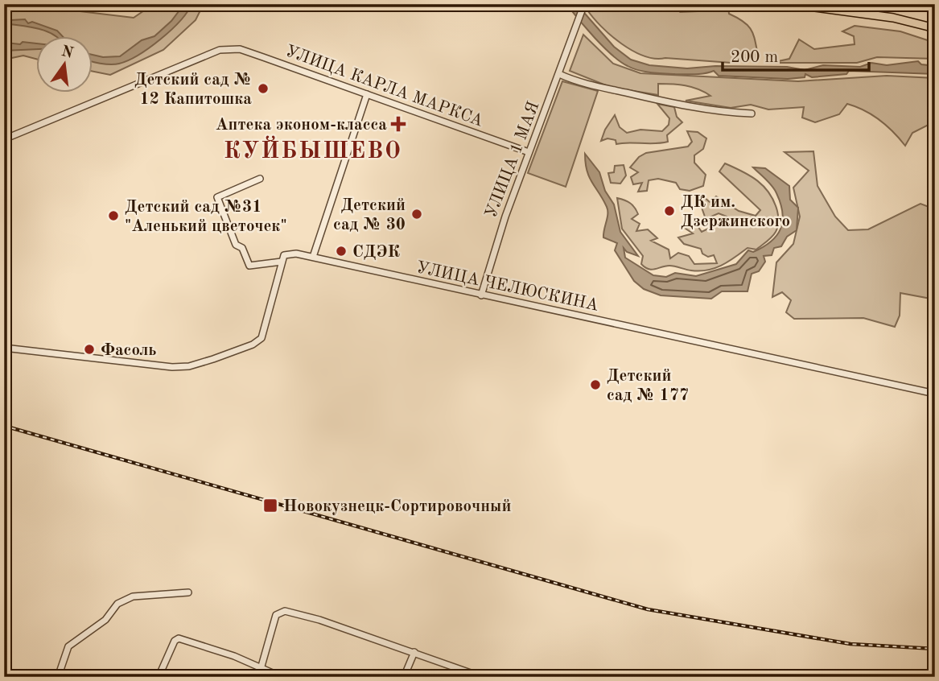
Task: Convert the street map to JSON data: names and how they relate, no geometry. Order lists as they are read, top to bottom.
{
  "streets": {
    "street": ["УЛИЦА КАРЛА МАРКСА", "УЛИЦА 1 МАЯ", "УЛИЦА ЧЕЛЮСКИНА"]
  },
  "crossings": [
    ["УЛИЦА КАРЛА МАРКСА", "УЛИЦА 1 МАЯ"],
    ["УЛИЦА 1 МАЯ", "УЛИЦА ЧЕЛЮСКИНА"]
  ],
  "districts": ["КУЙБЫШЕВО"],
  "places": {
    "other": [
      "Детский сад № 12 Капитошка",
      "ДК им. Дзержинского",
      "Детский сад № 30",
      "Детский сад №31 \"Аленький цветочек\"",
      "СДЭК",
      "Фасоль",
      "Детский сад № 177"
    ],
    "health": ["Аптека эконом-класса"],
    "transit": ["Новокузнецк-Сортировочный"]
  },
  "scale_bar": "200 m",
  "north": "top"
}
